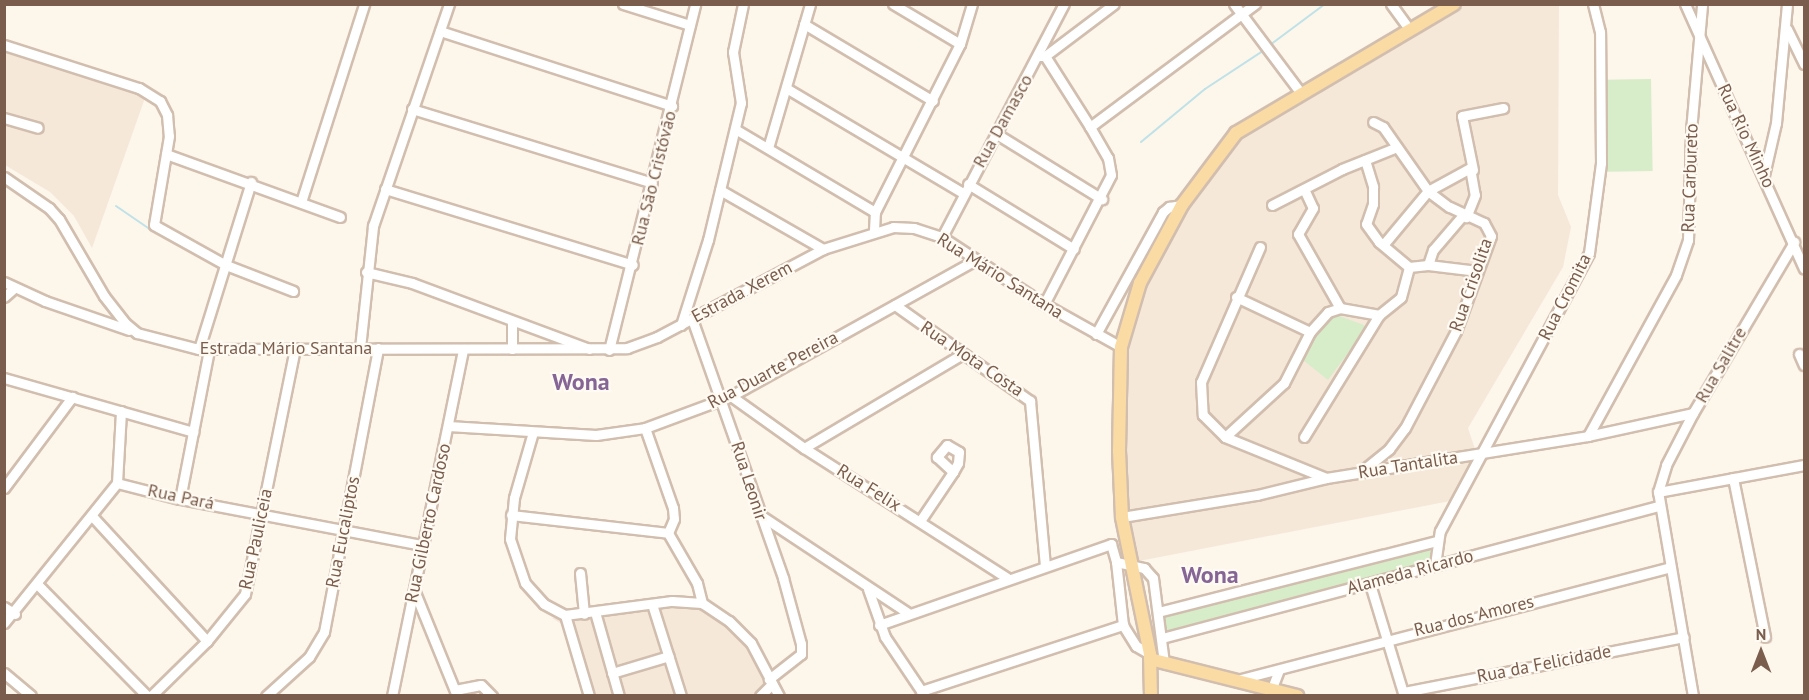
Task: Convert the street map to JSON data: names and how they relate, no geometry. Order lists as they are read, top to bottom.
{
  "streets": {
    "street": [
      "Rua Damasco",
      "Rua Rio Minho",
      "Rua São Cristóvão",
      "Rua Carbureto",
      "Rua Mário Santana",
      "Rua Crisolita",
      "Estrada Xerem",
      "Rua Cromita",
      "Estrada Mário Santana",
      "Rua Mota Costa",
      "Rua Salitre",
      "Rua Duarte Pereira",
      "Rua Tantalita",
      "Rua Leonir",
      "Rua Felix",
      "Rua Pará",
      "Rua Gilberto Cardoso",
      "Rua Eucaliptos",
      "Rua Pauliceia",
      "Alameda Ricardo",
      "Rua dos Amores",
      "Rua da Felicidade"
    ]
  },
  "crossings": [
    ["Rua Damasco", "Rua Mário Santana"],
    ["Rua Rio Minho", "Rua Carbureto"],
    ["Rua Rio Minho", "Rua Salitre"],
    ["Rua São Cristóvão", "Estrada Xerem"],
    ["Rua São Cristóvão", "Estrada Mário Santana"],
    ["Rua Carbureto", "Rua Tantalita"],
    ["Rua Mário Santana", "Estrada Xerem"],
    ["Rua Mário Santana", "Rua Duarte Pereira"],
    ["Rua Crisolita", "Rua Tantalita"],
    ["Estrada Xerem", "Estrada Mário Santana"],
    ["Estrada Xerem", "Rua Leonir"],
    ["Rua Cromita", "Rua Tantalita"],
    ["Rua Cromita", "Alameda Ricardo"],
    ["Estrada Mário Santana", "Rua Gilberto Cardoso"],
    ["Estrada Mário Santana", "Rua Eucaliptos"],
    ["Estrada Mário Santana", "Rua Pauliceia"],
    ["Rua Mota Costa", "Rua Duarte Pereira"],
    ["Rua Salitre", "Rua Tantalita"],
    ["Rua Salitre", "Alameda Ricardo"],
    ["Rua Salitre", "Rua dos Amores"],
    ["Rua Salitre", "Rua da Felicidade"],
    ["Rua Duarte Pereira", "Rua Leonir"],
    ["Rua Duarte Pereira", "Rua Felix"],
    ["Rua Duarte Pereira", "Rua Gilberto Cardoso"],
    ["Rua Leonir", "Rua Felix"],
    ["Rua Pará", "Rua Gilberto Cardoso"],
    ["Rua Pará", "Rua Eucaliptos"],
    ["Rua Pará", "Rua Pauliceia"]
  ],
  "districts": ["Wona", "Wona"],
  "north": "top"
}
